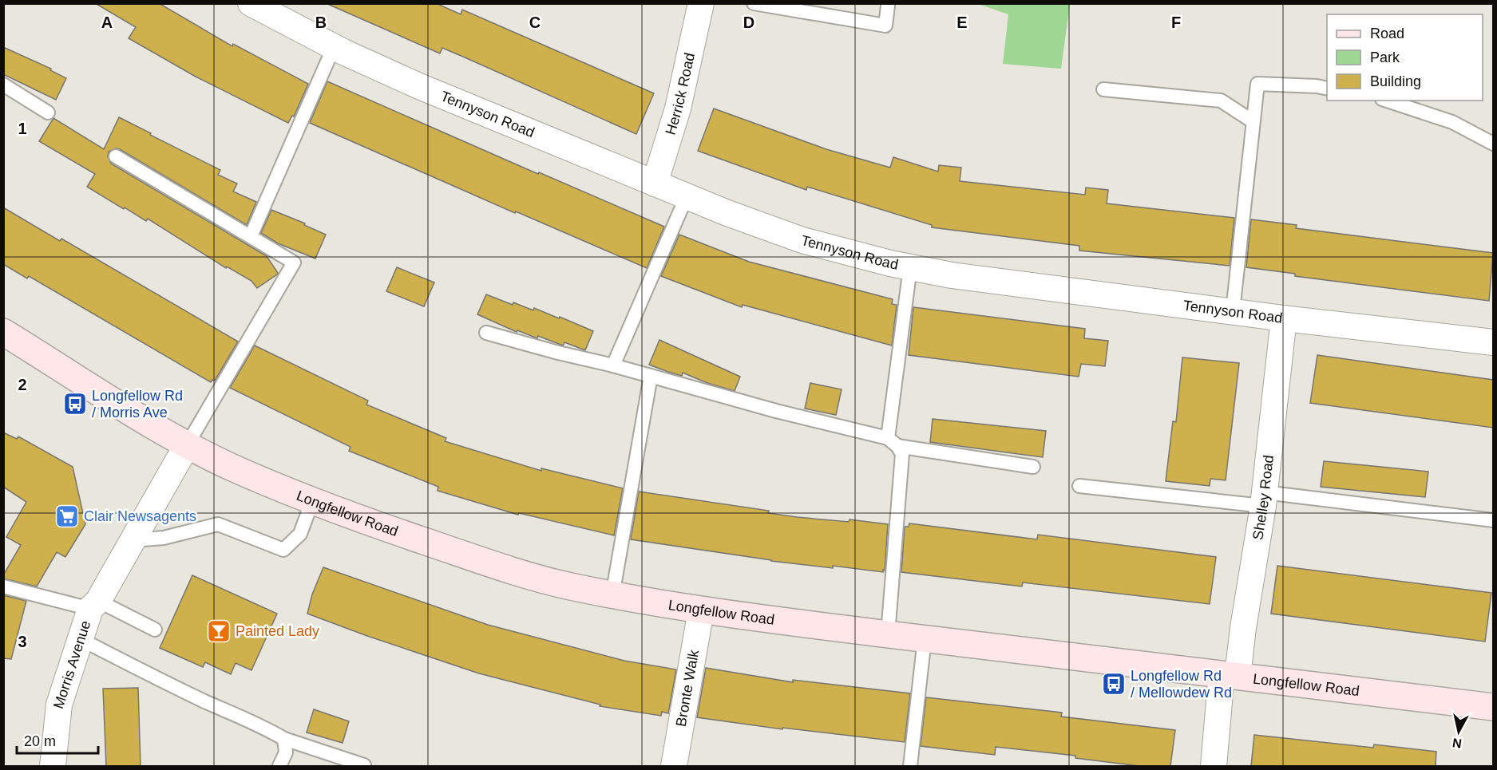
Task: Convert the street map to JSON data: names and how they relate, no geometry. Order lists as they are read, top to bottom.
{
  "streets": {
    "street": [
      "Herrick Road",
      "Tennyson Road",
      "Shelley Road",
      "Longfellow Road",
      "Morris Avenue",
      "Bronte Walk"
    ]
  },
  "crossings": [
    ["Herrick Road", "Tennyson Road"],
    ["Tennyson Road", "Shelley Road"],
    ["Shelley Road", "Longfellow Road"],
    ["Longfellow Road", "Morris Avenue"],
    ["Longfellow Road", "Bronte Walk"]
  ],
  "places": {
    "bus stop": ["Longfellow Rd / Morris Ave", "Longfellow Rd / Mellowdew Rd"],
    "supermarket": ["Clair Newsagents"],
    "bar": ["Painted Lady"]
  },
  "legend": ["Road", "Park", "Building"],
  "scale_bar": "20 m",
  "north": "bottom",
  "grid": {
    "columns": [
      "A",
      "B",
      "C",
      "D",
      "E",
      "F"
    ],
    "rows": ["1", "2", "3"]
  }
}
